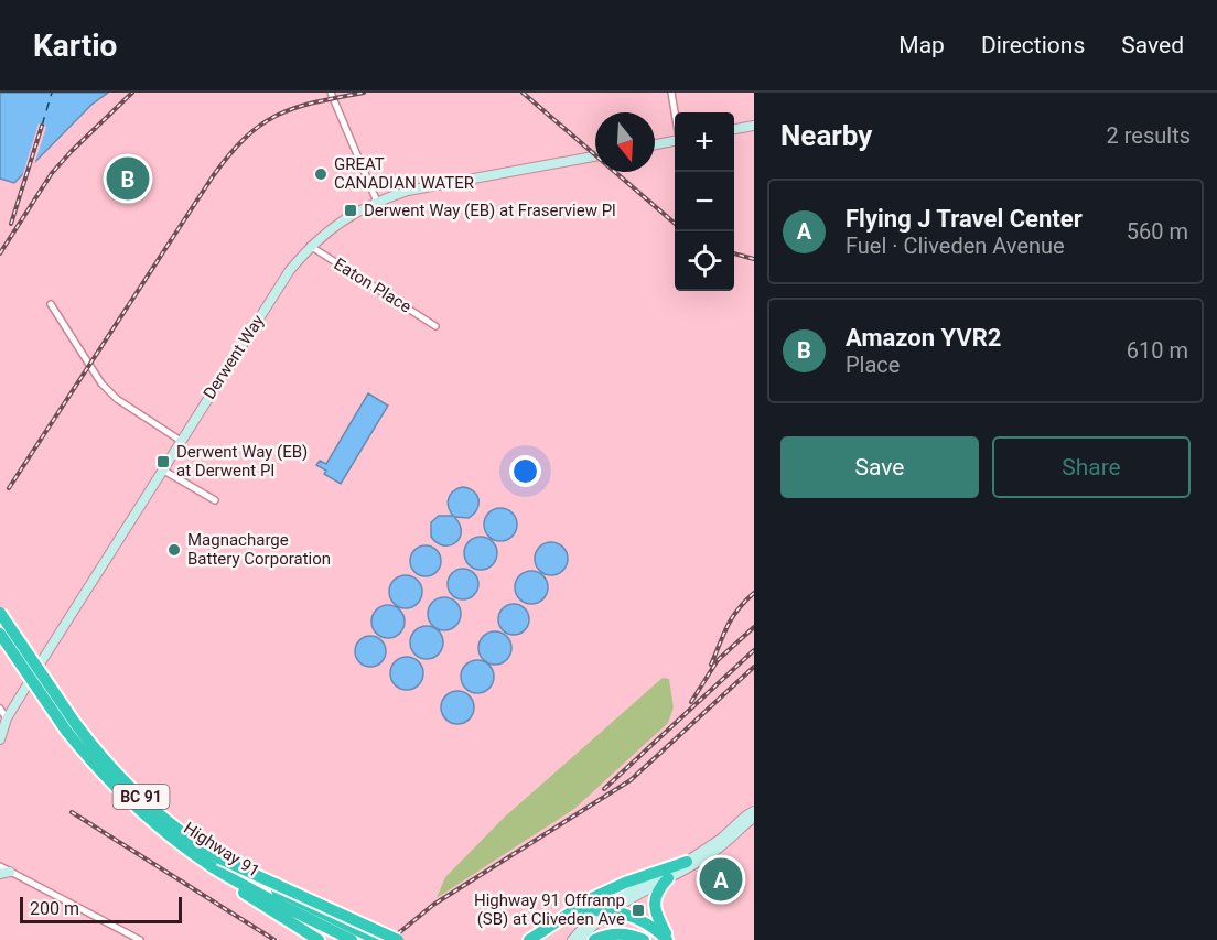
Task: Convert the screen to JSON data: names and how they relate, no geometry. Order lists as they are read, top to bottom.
{
  "streets": {
    "highway": ["BC 91", "Highway 91"],
    "street": ["Eaton Place", "Derwent Way"]
  },
  "crossings": [
    ["Eaton Place", "Derwent Way"],
    ["BC 91", "Highway 91"]
  ],
  "places": {
    "other": ["GREAT CANADIAN WATER", "Magnacharge Battery Corporation"],
    "transit": ["Derwent Way (EB) at Fraserview Pl", "Derwent Way (EB) at Derwent Pl", "Highway 91 Offramp (SB) at Cliveden Ave"]
  },
  "scale_bar": "200 m",
  "north": "bottom",
  "page": {
    "header": "Kartio",
    "nav": ["Map", "Directions", "Saved"],
    "heading": ["Nearby", "2 results"],
    "map_buttons": ["+", "−"],
    "pins": ["B", "A"],
    "list": [
      {
        "mark": "A",
        "name": "Flying J Travel Center",
        "note": "Fuel · Cliveden Avenue",
        "value": "560 m"
      },
      {
        "mark": "B",
        "name": "Amazon YVR2",
        "note": "Place",
        "value": "610 m"
      }
    ],
    "buttons": ["Save", "Share"],
    "scale": "200 m"
  }
}
